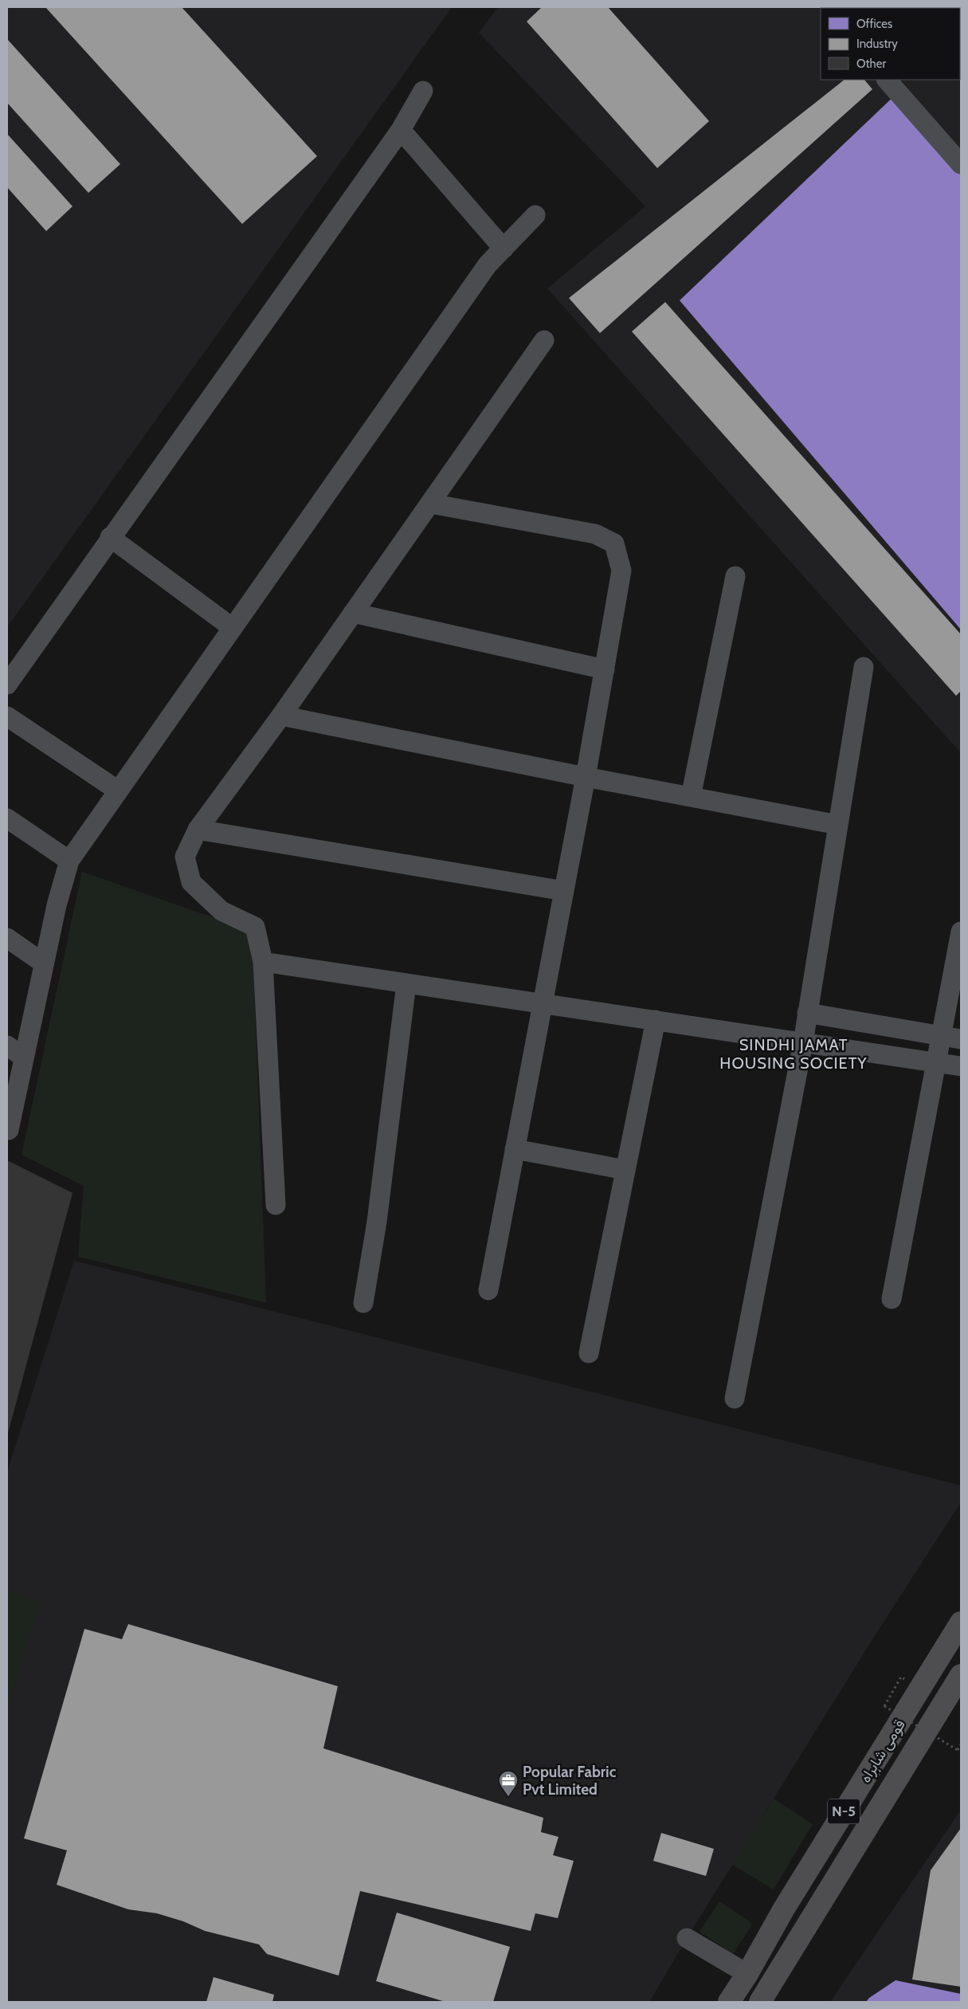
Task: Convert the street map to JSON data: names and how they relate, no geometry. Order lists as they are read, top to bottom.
{
  "streets": {
    "highway": ["قومی شاہراہ", "N-5"]
  },
  "districts": ["SINDHI JAMAT HOUSING SOCIETY"],
  "places": {
    "office": ["Popular Fabric Pvt Limited"]
  },
  "legend": ["Offices", "Industry", "Other"]
}
